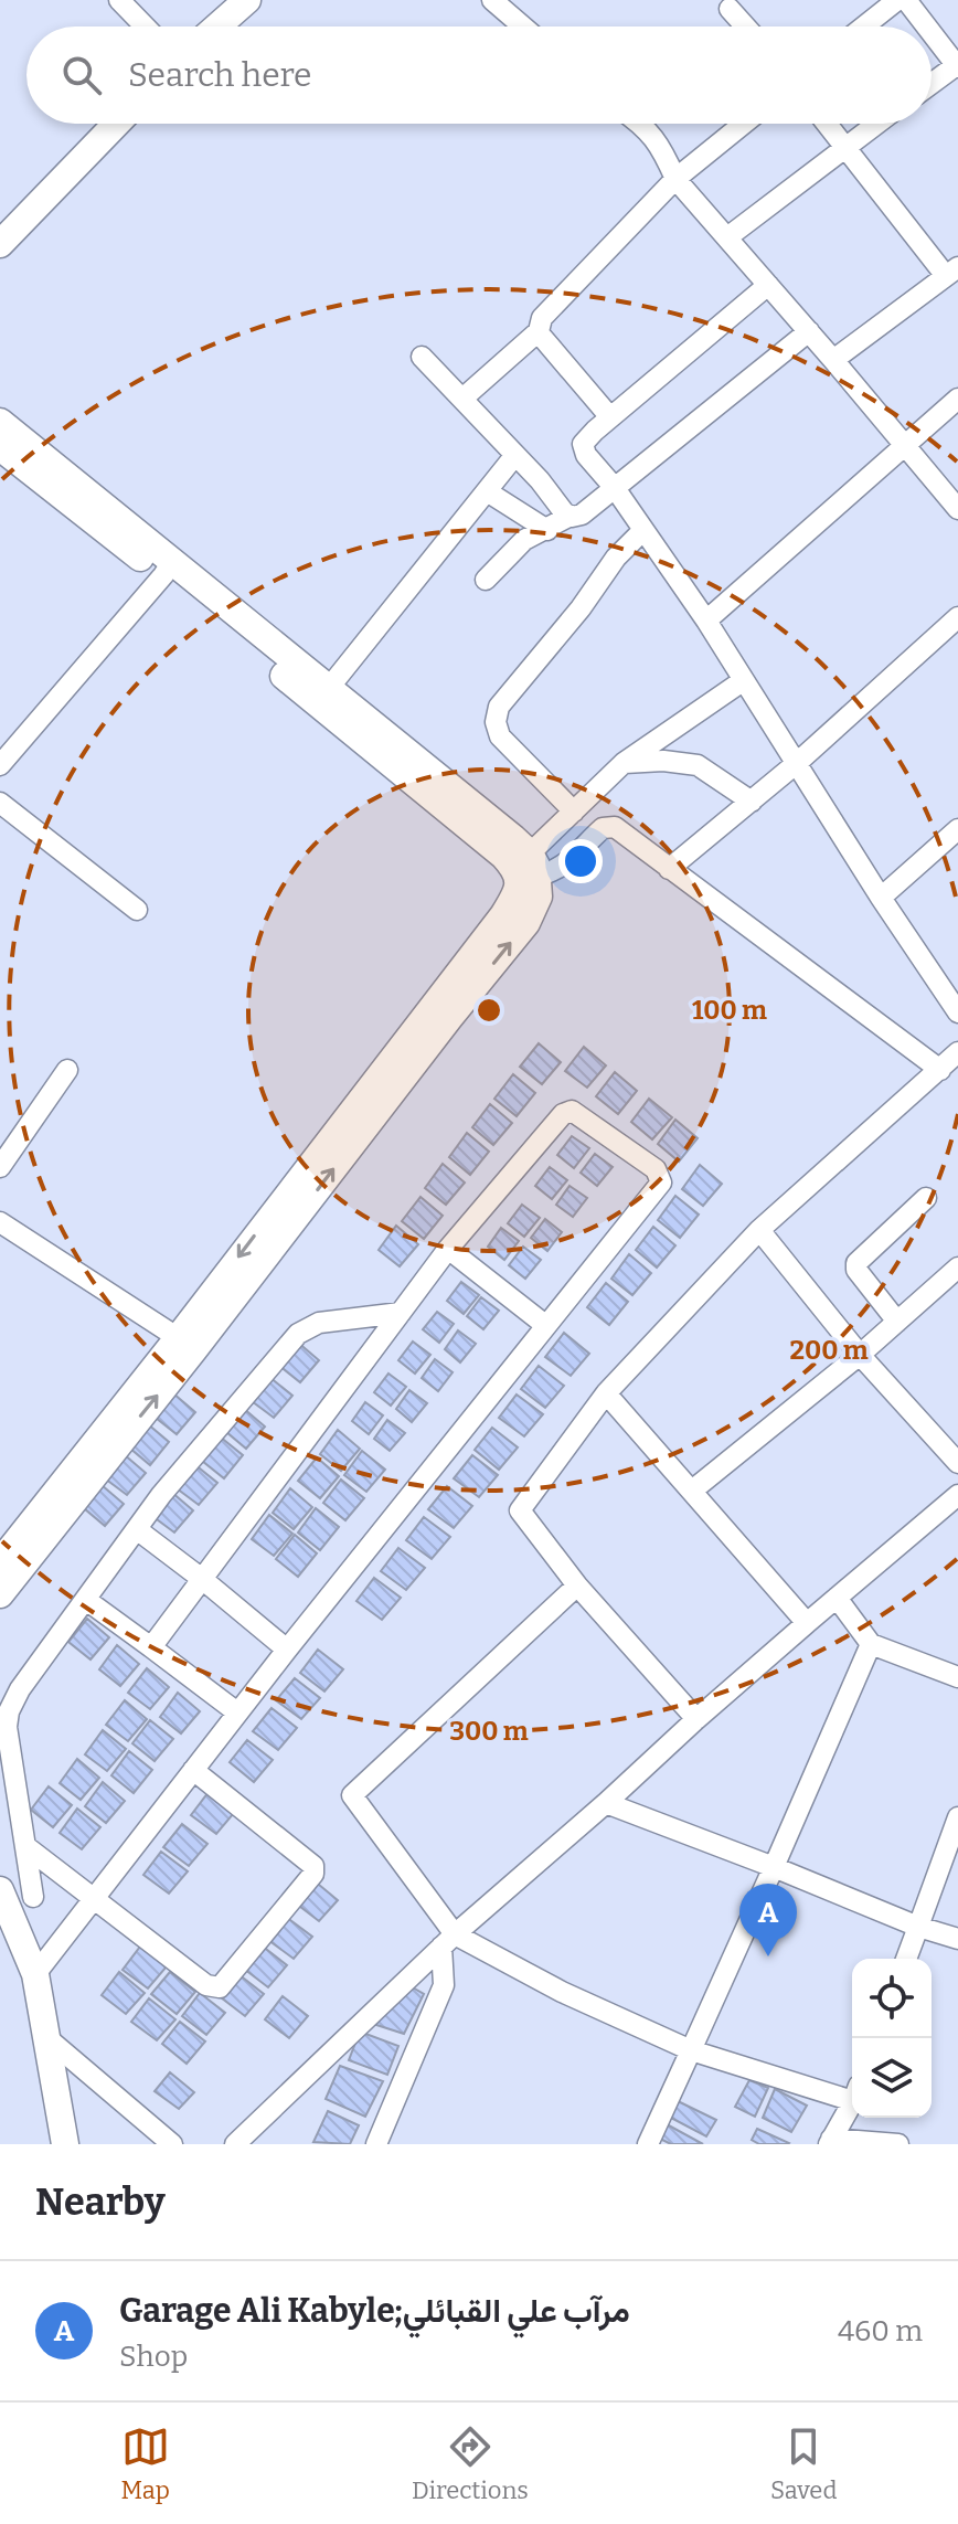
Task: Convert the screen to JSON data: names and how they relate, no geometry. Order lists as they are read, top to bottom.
{
  "page": {
    "search": "Search here",
    "pins": "A",
    "heading": "Nearby",
    "list": [
      {
        "mark": "A",
        "name": "Garage Ali Kabyle;مرآب علي القبائلي",
        "note": "Shop",
        "value": "460 m"
      }
    ],
    "nav": ["Map", "Directions", "Saved"]
  },
  "rings": ["100 m", "200 m", "300 m"]
}
